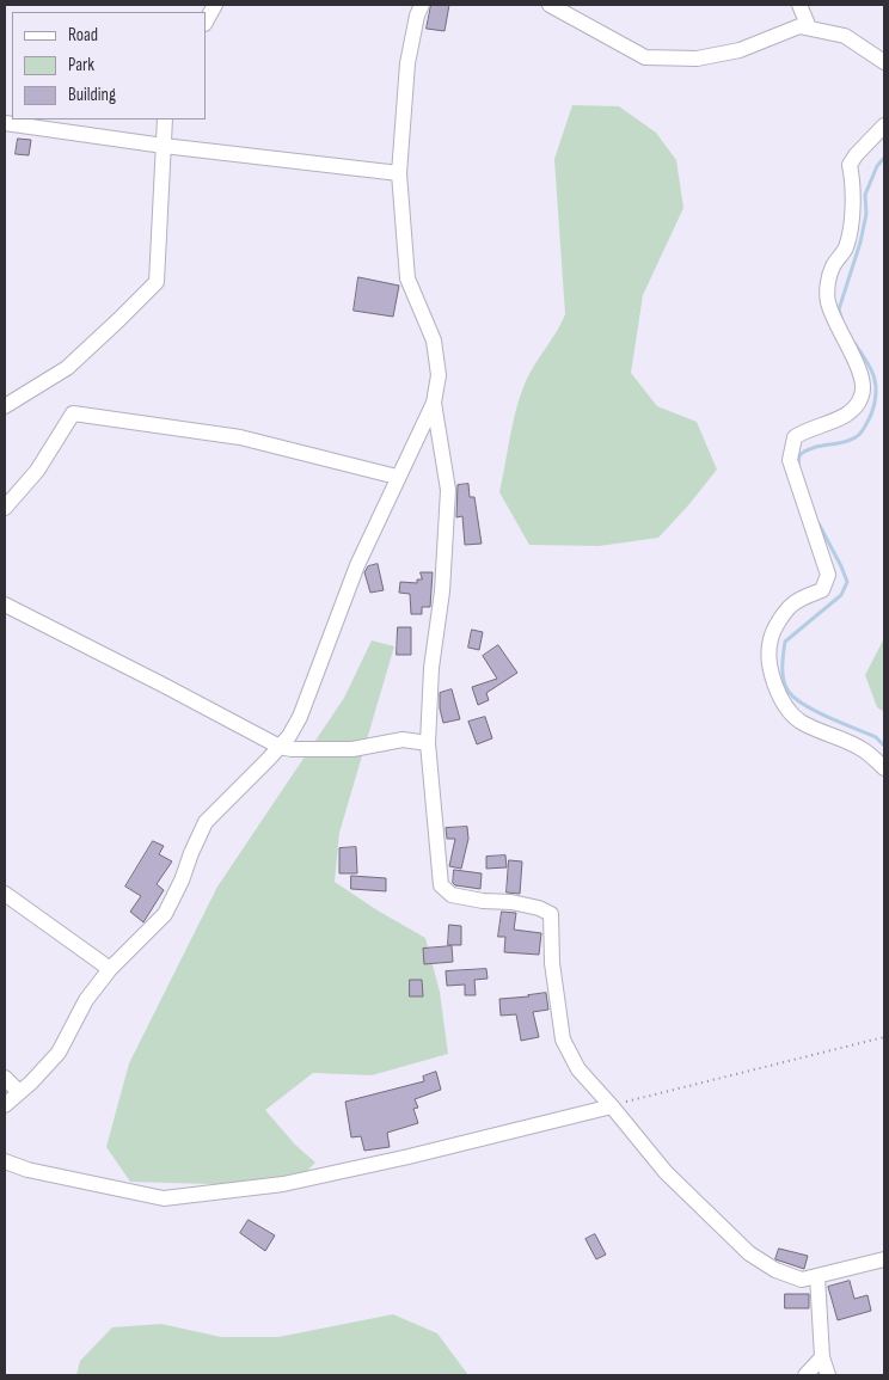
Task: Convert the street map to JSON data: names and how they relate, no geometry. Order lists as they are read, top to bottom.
{
  "legend": ["Road", "Park", "Building"]
}
